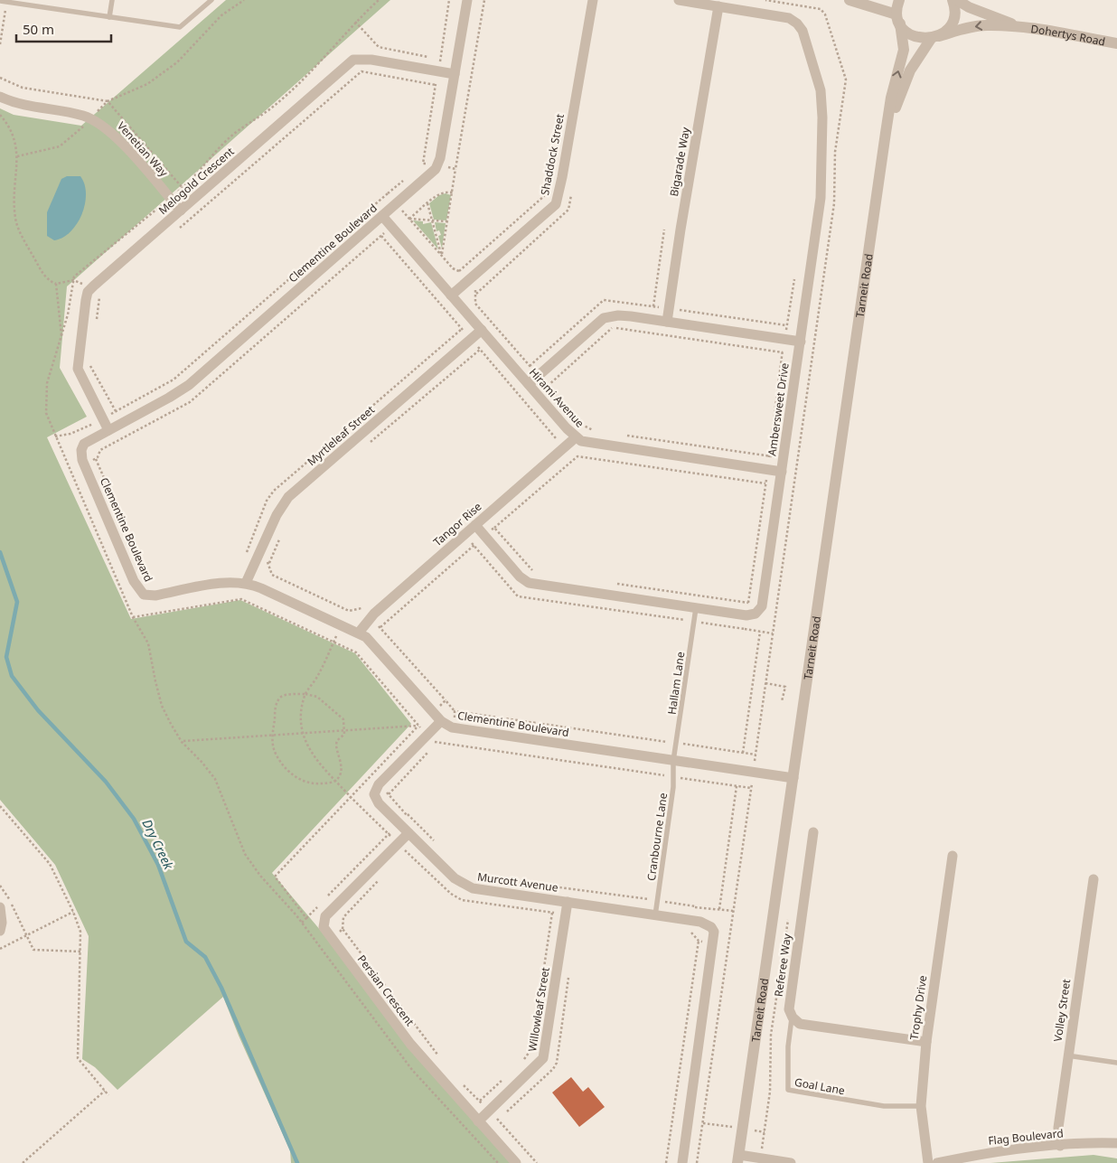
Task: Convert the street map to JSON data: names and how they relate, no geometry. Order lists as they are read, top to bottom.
{
  "streets": {
    "street": [
      "Dohertys Road",
      "Venetian Way",
      "Shaddock Street",
      "Bigarade Way",
      "Melogold Crescent",
      "Clementine Boulevard",
      "Tarneit Road",
      "Hirami Avenue",
      "Ambersweet Drive",
      "Myrtleleaf Street",
      "Tangor Rise",
      "Murcott Avenue",
      "Referee Way",
      "Persian Crescent",
      "Trophy Drive",
      "Willowleaf Street",
      "Volley Street",
      "Flag Boulevard"
    ],
    "lane": ["Hallam Lane", "Cranbourne Lane", "Goal Lane"]
  },
  "crossings": [
    ["Dohertys Road", "Tarneit Road"],
    ["Venetian Way", "Melogold Crescent"],
    ["Shaddock Street", "Hirami Avenue"],
    ["Bigarade Way", "Ambersweet Drive"],
    ["Melogold Crescent", "Clementine Boulevard"],
    ["Clementine Boulevard", "Tarneit Road"],
    ["Clementine Boulevard", "Hirami Avenue"],
    ["Clementine Boulevard", "Myrtleleaf Street"],
    ["Clementine Boulevard", "Tangor Rise"],
    ["Clementine Boulevard", "Hallam Lane"],
    ["Clementine Boulevard", "Cranbourne Lane"],
    ["Hirami Avenue", "Ambersweet Drive"],
    ["Hirami Avenue", "Myrtleleaf Street"],
    ["Hirami Avenue", "Tangor Rise"],
    ["Ambersweet Drive", "Tangor Rise"],
    ["Ambersweet Drive", "Hallam Lane"],
    ["Hallam Lane", "Cranbourne Lane"],
    ["Cranbourne Lane", "Murcott Avenue"],
    ["Murcott Avenue", "Persian Crescent"],
    ["Murcott Avenue", "Willowleaf Street"],
    ["Referee Way", "Goal Lane"],
    ["Persian Crescent", "Willowleaf Street"],
    ["Trophy Drive", "Goal Lane"],
    ["Volley Street", "Flag Boulevard"]
  ],
  "water": ["Dry Creek"],
  "scale_bar": "50 m"
}
